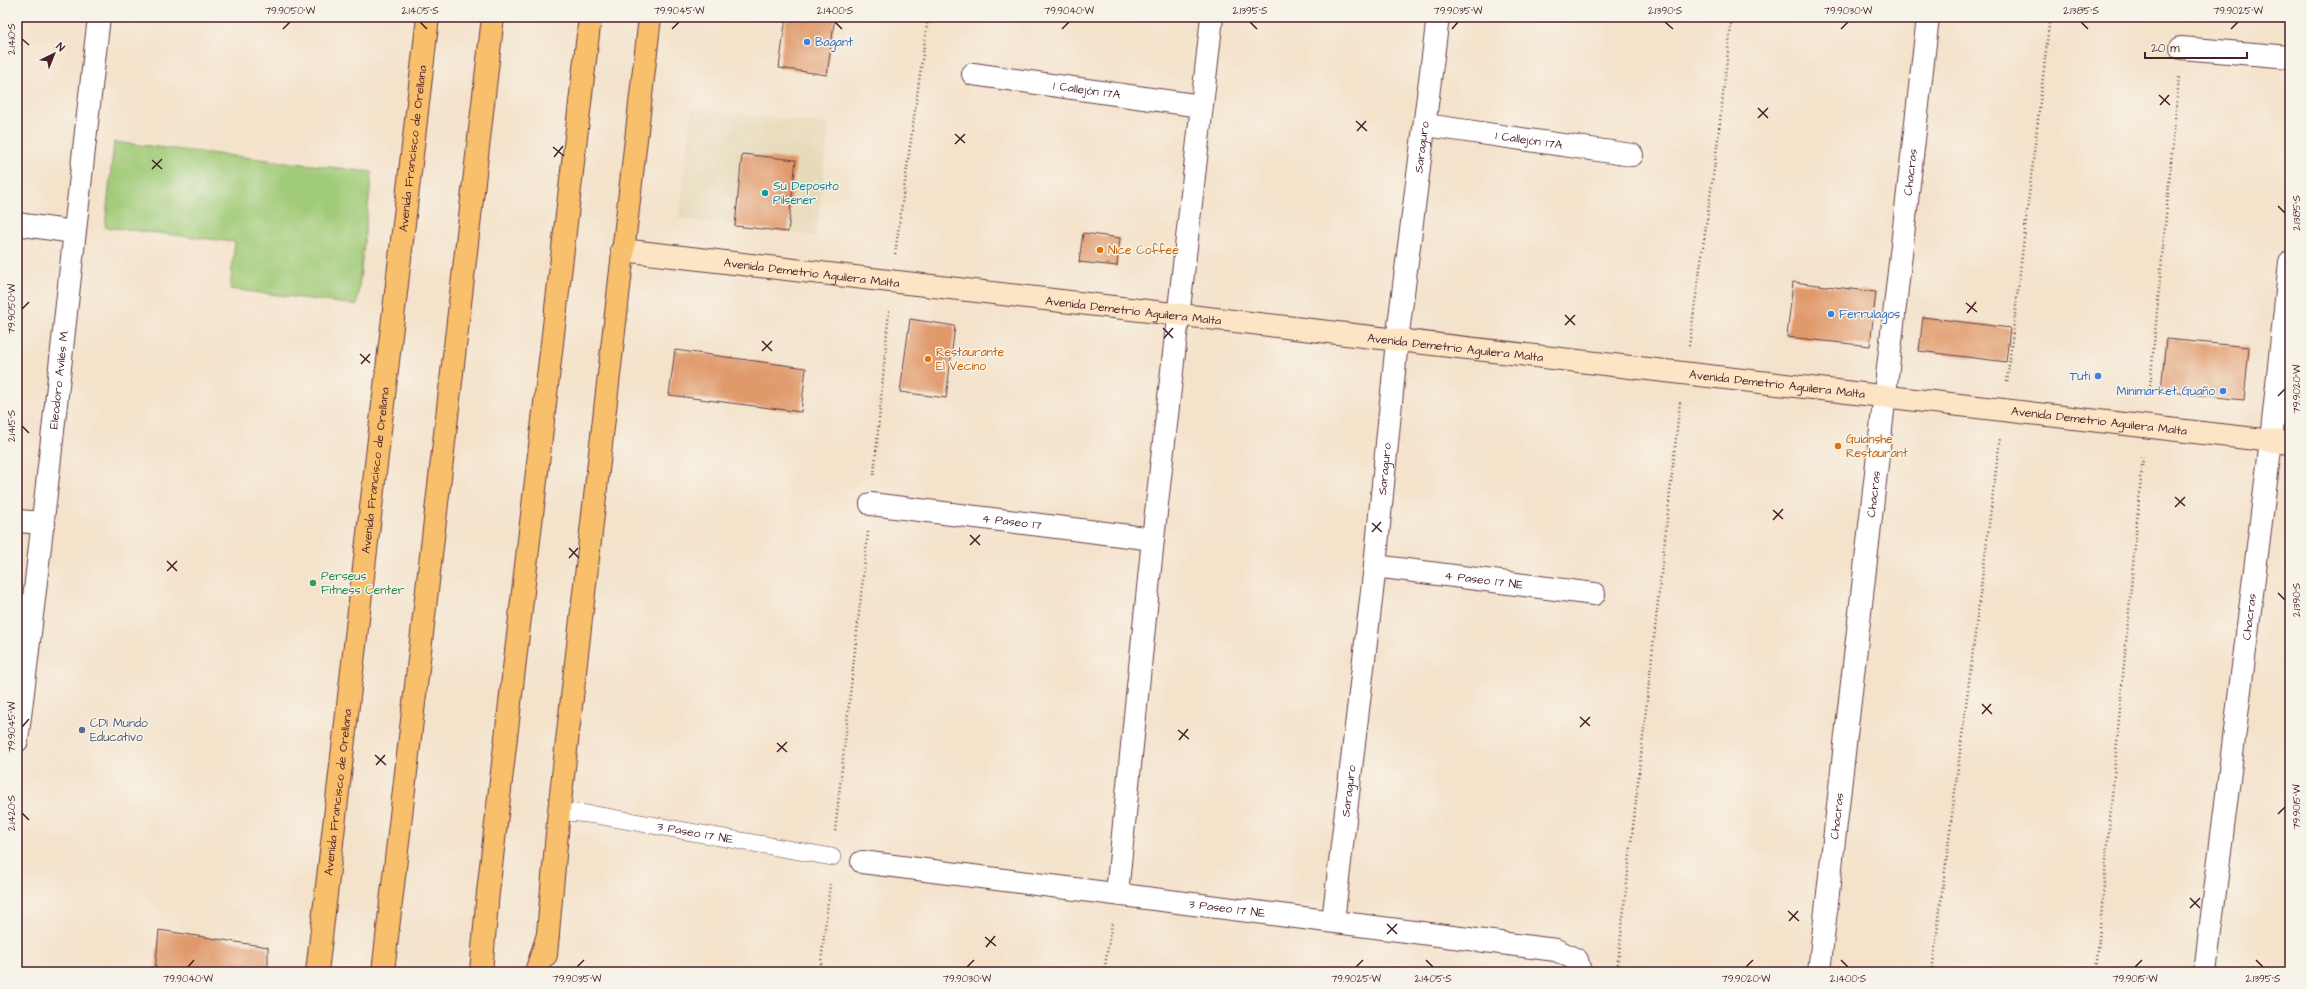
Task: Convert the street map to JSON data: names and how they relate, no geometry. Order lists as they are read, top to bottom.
{
  "streets": {
    "main road": ["Avenida Francisco de Orellana"],
    "street": [
      "1 Callejón 17A",
      "Saraguro",
      "Chacras",
      "Avenida Demetrio Aguilera Malta",
      "Eleodoro Avilés M.",
      "4 Paseo 17",
      "4 Paseo 17 NE",
      "3 Paseo 17 NE"
    ]
  },
  "crossings": [
    ["1 Callejón 17A", "Saraguro"],
    ["Saraguro", "Avenida Demetrio Aguilera Malta"],
    ["Saraguro", "4 Paseo 17 NE"],
    ["Saraguro", "3 Paseo 17 NE"],
    ["Chacras", "Avenida Demetrio Aguilera Malta"]
  ],
  "places": [
    "Bagant",
    "Su Depósito Pilsener",
    "Nice Coffee",
    "Ferrulagos",
    "Restaurante El Vecino",
    "Tuti",
    "Minimarket Guaño",
    "Guianshe Restaurant",
    "Perseus Fitness Center",
    "CDI Mundo Educativo"
  ],
  "scale_bar": "20 m",
  "north": "top right",
  "coordinates": [
    "79.9050°W",
    "2.1405°S",
    "79.9045°W",
    "2.1400°S",
    "79.9040°W",
    "2.1395°S",
    "79.9035°W",
    "2.1390°S",
    "79.9030°W",
    "2.1385°S",
    "79.9025°W",
    "2.1410°S",
    "79.9020°W",
    "2.1415°S",
    "79.9015°W",
    "2.1420°S"
  ]
}
